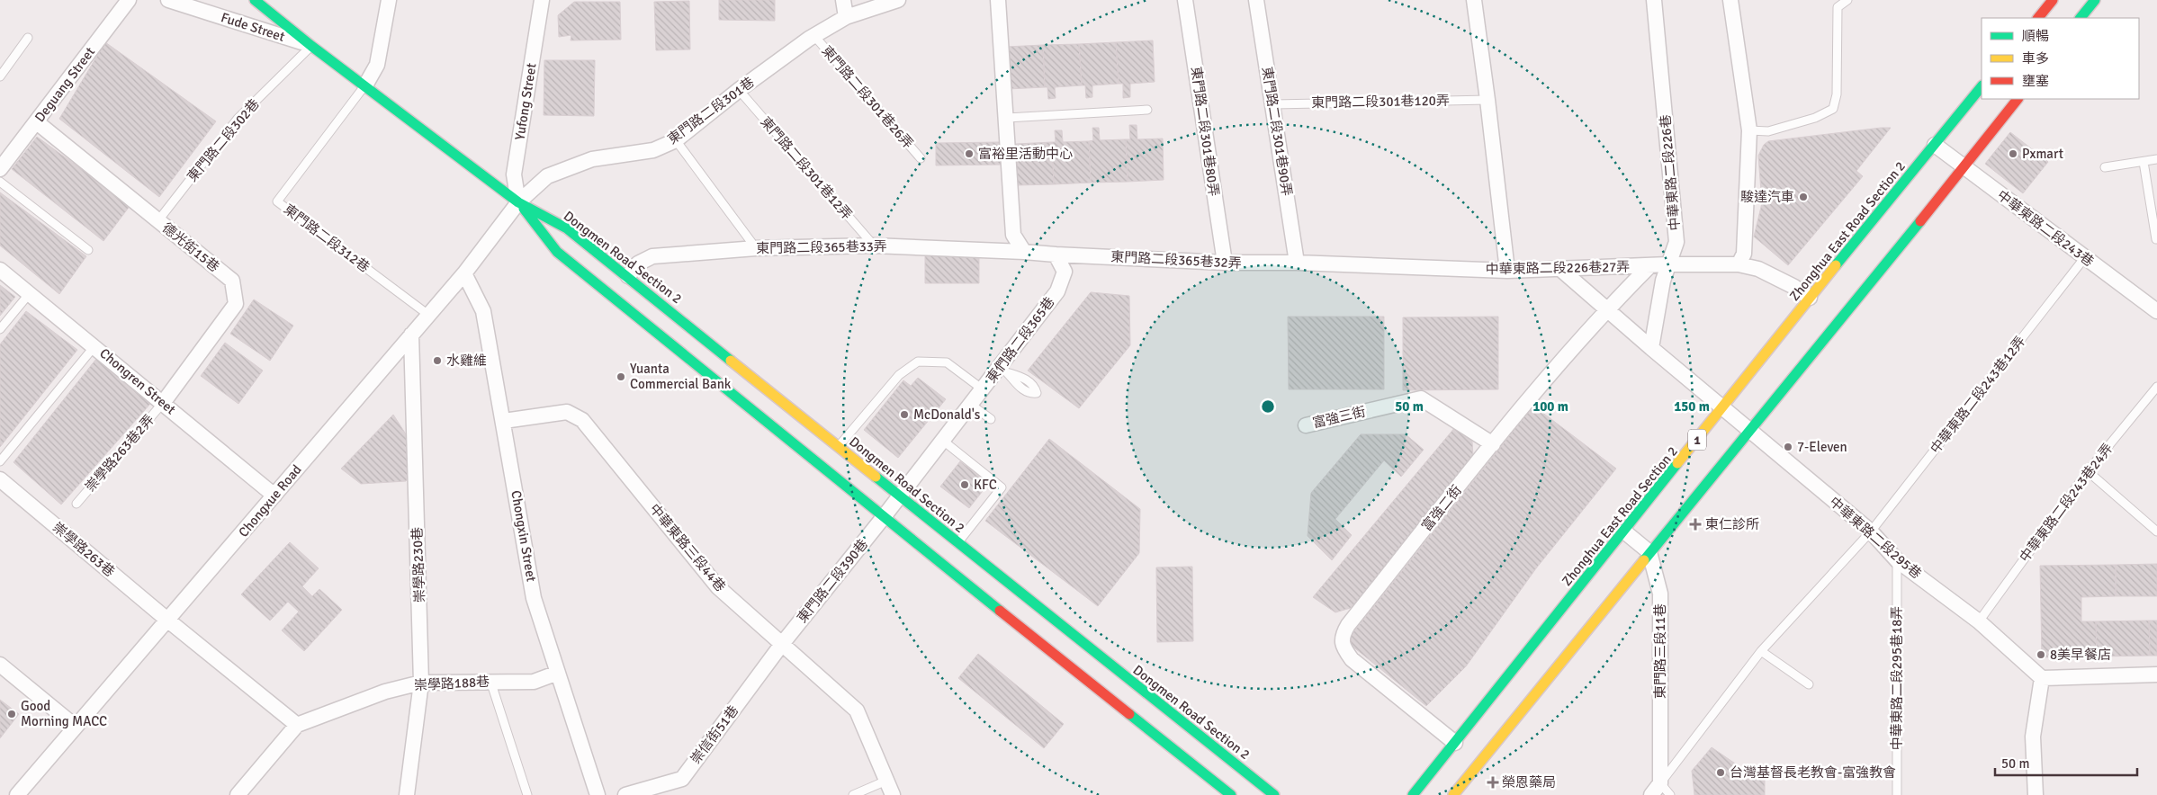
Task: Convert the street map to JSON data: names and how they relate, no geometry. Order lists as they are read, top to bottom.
{
  "streets": {
    "main road": ["Zhonghua East Road Section 2", "Dongmen Road Section 2", "1"],
    "street": [
      "Fude Street",
      "Deguang Street",
      "Yufong Street",
      "東門路二段301巷",
      "東門路二段301巷80弄",
      "東門路二段301巷90弄",
      "中華東路二段226巷",
      "中華東路二段243巷",
      "德光街15巷",
      "東門路二段365巷33弄",
      "東門路二段365巷32弄",
      "中華東路二段226巷27弄",
      "東們路二段365巷",
      "Chongren Street",
      "富強三街",
      "Chongxue Road",
      "富強二街",
      "Chongxin Street",
      "中華東路二段295巷",
      "中華東路三段44巷",
      "崇學路263巷",
      "崇學路230巷",
      "東門路二段390巷",
      "東門路三段11巷",
      "崇學路188巷",
      "崇信街51巷"
    ],
    "lane": [
      "東門路二段301巷26弄",
      "東門路二段301巷120弄",
      "東門路二段302巷",
      "東門路二段301巷12弄",
      "東門路二段312巷",
      "中華東路二段243巷12弄",
      "崇學路263巷2弄",
      "中華東路二段243巷24弄",
      "中華東路二段295巷18弄"
    ]
  },
  "crossings": [
    ["Fude Street", "東門路二段302巷"],
    ["Fude Street", "Dongmen Road Section 2"],
    ["Deguang Street", "德光街15巷"],
    ["東門路二段301巷26弄", "東門路二段301巷"],
    ["Yufong Street", "東門路二段301巷"],
    ["Yufong Street", "Dongmen Road Section 2"],
    ["Yufong Street", "Chongxue Road"],
    ["東門路二段301巷120弄", "東門路二段301巷90弄"],
    ["東門路二段301巷", "東門路二段301巷12弄"],
    ["東門路二段301巷", "Dongmen Road Section 2"],
    ["東門路二段301巷", "Chongxue Road"],
    ["東門路二段301巷80弄", "東門路二段365巷32弄"],
    ["東門路二段301巷90弄", "東門路二段365巷32弄"],
    ["東門路二段301巷90弄", "中華東路二段226巷27弄"],
    ["東門路二段302巷", "德光街15巷"],
    ["東門路二段302巷", "Dongmen Road Section 2"],
    ["東門路二段301巷12弄", "東門路二段365巷33弄"],
    ["中華東路二段226巷", "中華東路二段226巷27弄"],
    ["中華東路二段243巷", "Zhonghua East Road Section 2"],
    ["中華東路二段243巷", "中華東路二段243巷12弄"],
    ["Zhonghua East Road Section 2", "中華東路二段226巷27弄"],
    ["Zhonghua East Road Section 2", "富強二街"],
    ["東門路二段312巷", "Dongmen Road Section 2"],
    ["東門路二段312巷", "Chongxue Road"],
    ["德光街15巷", "Chongren Street"],
    ["德光街15巷", "崇學路263巷2弄"],
    ["東門路二段365巷33弄", "Dongmen Road Section 2"],
    ["Dongmen Road Section 2", "東們路二段365巷"],
    ["Dongmen Road Section 2", "Chongxue Road"],
    ["Dongmen Road Section 2", "東門路二段390巷"],
    ["東門路二段365巷32弄", "中華東路二段226巷27弄"],
    ["東門路二段365巷32弄", "東們路二段365巷"],
    ["中華東路二段226巷27弄", "富強二街"],
    ["東們路二段365巷", "東門路二段390巷"],
    ["Chongren Street", "崇學路263巷2弄"],
    ["Chongren Street", "Chongxue Road"],
    ["中華東路二段243巷12弄", "中華東路二段295巷"],
    ["富強三街", "富強二街"],
    ["Chongxue Road", "Chongxin Street"],
    ["Chongxue Road", "崇學路263巷"],
    ["Chongxue Road", "崇學路230巷"],
    ["中華東路二段243巷24弄", "中華東路二段295巷"],
    ["Chongxin Street", "中華東路三段44巷"],
    ["Chongxin Street", "崇學路188巷"],
    ["中華東路二段295巷", "中華東路二段295巷18弄"],
    ["中華東路三段44巷", "東門路二段390巷"],
    ["中華東路三段44巷", "崇信街51巷"],
    ["崇學路230巷", "崇學路188巷"],
    ["東門路二段390巷", "崇信街51巷"]
  ],
  "places": {
    "other": [
      "富裕里活動中心",
      "Pxmart",
      "駿達汽車",
      "水雞維",
      "Yuanta Commercial Bank",
      "McDonald's",
      "7-Eleven",
      "KFC",
      "8美早餐店",
      "Good Morning MACC",
      "台灣基督長老教會-富強教會"
    ],
    "health": ["東仁診所", "榮恩藥局"]
  },
  "legend": ["順暢", "車多", "壅塞"],
  "scale_bar": "50 m",
  "rings": ["50 m", "100 m", "150 m"]
}
